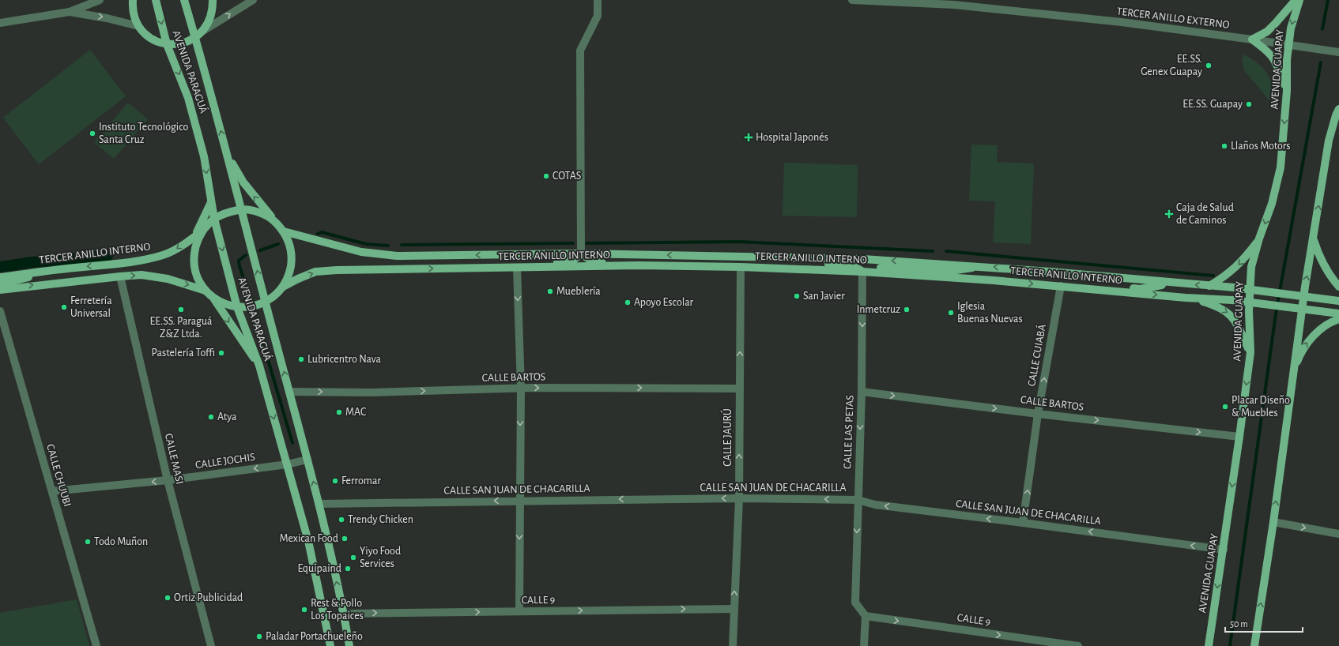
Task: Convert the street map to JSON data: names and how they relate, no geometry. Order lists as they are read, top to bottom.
{
  "streets": {
    "main road": ["AVENIDA GUAPAY", "AVENIDA PARAGUÁ", "TERCER ANILLO INTERNO"],
    "street": [
      "TERCER ANILLO EXTERNO",
      "CALLE CUIABÁ",
      "CALLE BARTOS",
      "CALLE LAS PETAS",
      "CALLE JAURÚ",
      "CALLE MASI",
      "CALLE JOCHIS",
      "CALLE CHUUBI",
      "CALLE SAN JUAN DE CHACARILLA",
      "CALLE 9"
    ]
  },
  "crossings": [
    ["TERCER ANILLO EXTERNO", "AVENIDA GUAPAY"],
    ["AVENIDA GUAPAY", "TERCER ANILLO INTERNO"],
    ["AVENIDA GUAPAY", "CALLE BARTOS"],
    ["AVENIDA GUAPAY", "CALLE SAN JUAN DE CHACARILLA"],
    ["AVENIDA PARAGUÁ", "TERCER ANILLO INTERNO"],
    ["AVENIDA PARAGUÁ", "CALLE BARTOS"],
    ["AVENIDA PARAGUÁ", "CALLE JOCHIS"],
    ["AVENIDA PARAGUÁ", "CALLE SAN JUAN DE CHACARILLA"],
    ["AVENIDA PARAGUÁ", "CALLE 9"],
    ["TERCER ANILLO INTERNO", "CALLE CUIABÁ"],
    ["TERCER ANILLO INTERNO", "CALLE LAS PETAS"],
    ["TERCER ANILLO INTERNO", "CALLE JAURÚ"],
    ["TERCER ANILLO INTERNO", "CALLE MASI"],
    ["CALLE CUIABÁ", "CALLE BARTOS"],
    ["CALLE CUIABÁ", "CALLE SAN JUAN DE CHACARILLA"],
    ["CALLE BARTOS", "CALLE LAS PETAS"],
    ["CALLE BARTOS", "CALLE JAURÚ"],
    ["CALLE LAS PETAS", "CALLE SAN JUAN DE CHACARILLA"],
    ["CALLE LAS PETAS", "CALLE 9"],
    ["CALLE JAURÚ", "CALLE SAN JUAN DE CHACARILLA"],
    ["CALLE JAURÚ", "CALLE 9"],
    ["CALLE MASI", "CALLE JOCHIS"],
    ["CALLE JOCHIS", "CALLE CHUUBI"]
  ],
  "one_way": [
    "CALLE CUIABÁ",
    "CALLE BARTOS",
    "CALLE LAS PETAS",
    "CALLE JAURÚ",
    "CALLE JOCHIS",
    "CALLE SAN JUAN DE CHACARILLA",
    "CALLE 9"
  ],
  "places": {
    "other": [
      "EE.SS. Genex Guapay",
      "EE.SS. Guapay",
      "Instituto Tecnológico Santa Cruz",
      "Llaños Motors",
      "COTAS",
      "Mueblería",
      "San Javier",
      "Apoyo Escolar",
      "Ferretería Universal",
      "EE.SS. Paraguá Z&Z Ltda.",
      "Inmetcruz",
      "Iglesia Buenas Nuevas",
      "Pastelería Toffi",
      "Lubricentro Nava",
      "Placar Diseño & Muebles",
      "MAC",
      "Atya",
      "Ferromar",
      "Trendy Chicken",
      "Mexican Food",
      "Todo Muñon",
      "Yiyo Food Services",
      "Equipaind",
      "Ortiz Publicidad",
      "Rest & Pollo Los Topaices",
      "Paladar Portachueleño"
    ],
    "health": ["Hospital Japonés", "Caja de Salud de Caminos"]
  },
  "scale_bar": "50 m"
}
